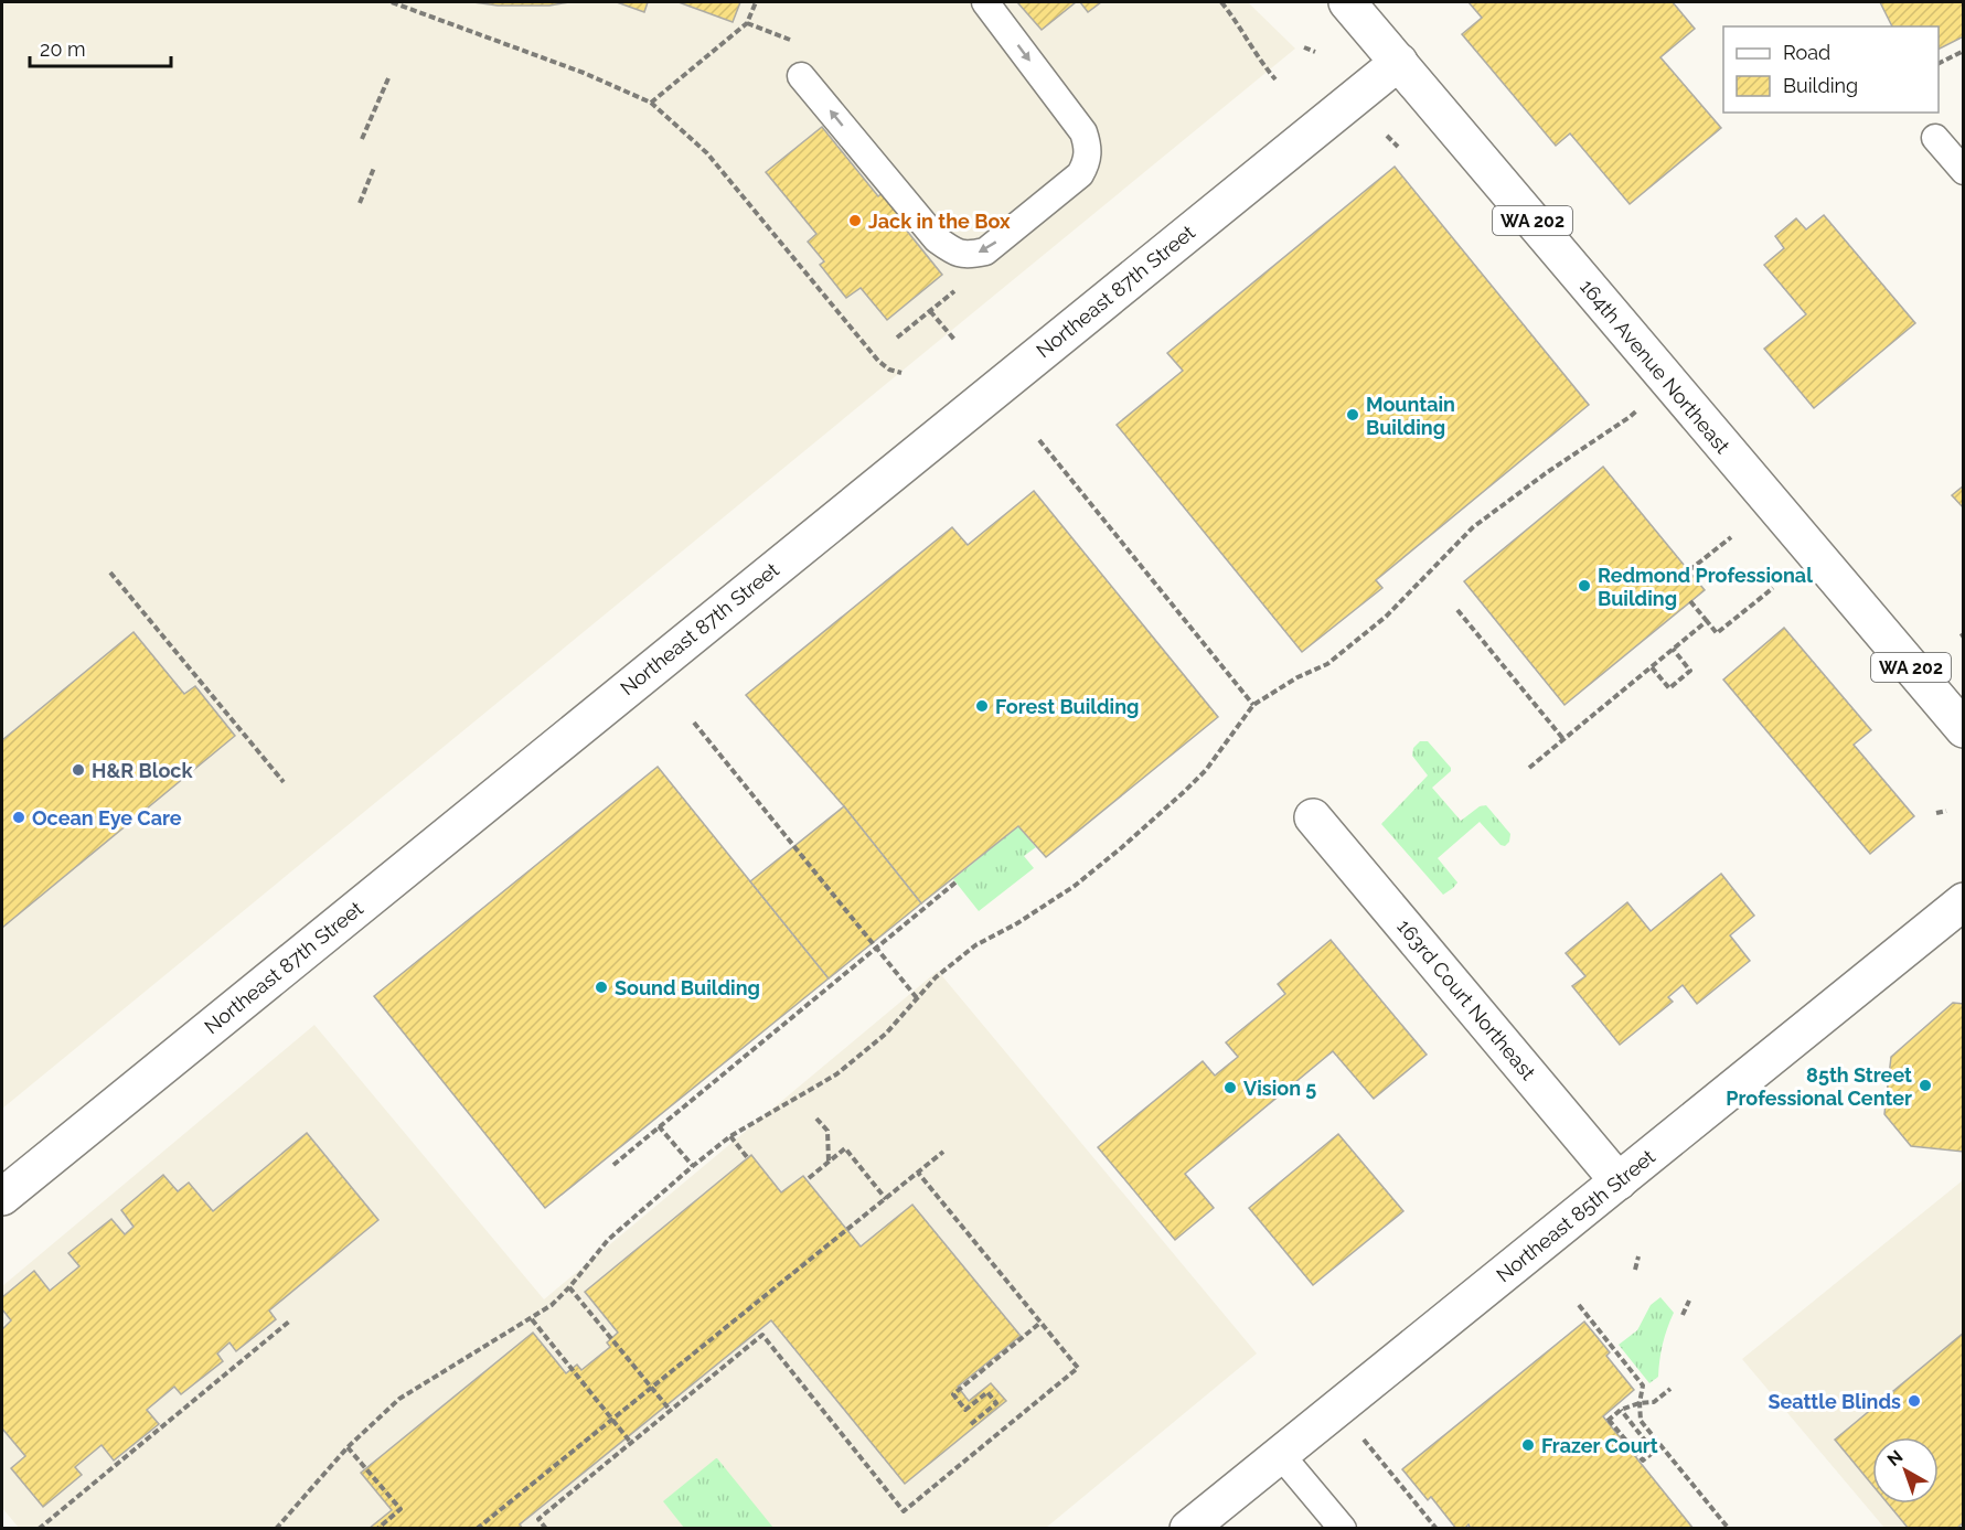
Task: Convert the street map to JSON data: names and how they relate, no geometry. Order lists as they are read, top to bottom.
{
  "streets": {
    "street": [
      "WA 202",
      "Northeast 87th Street",
      "164th Avenue Northeast",
      "163rd Court Northeast",
      "Northeast 85th Street"
    ]
  },
  "crossings": [
    ["Northeast 87th Street", "164th Avenue Northeast"],
    ["163rd Court Northeast", "Northeast 85th Street"]
  ],
  "places": [
    "Jack in the Box",
    "Mountain Building",
    "Redmond Professional Building",
    "Forest Building",
    "H&R Block",
    "Ocean Eye Care",
    "Sound Building",
    "85th Street Professional Center",
    "Vision 5",
    "Seattle Blinds",
    "Frazer Court"
  ],
  "legend": ["Road", "Building"],
  "scale_bar": "20 m",
  "north": "top left"
}
